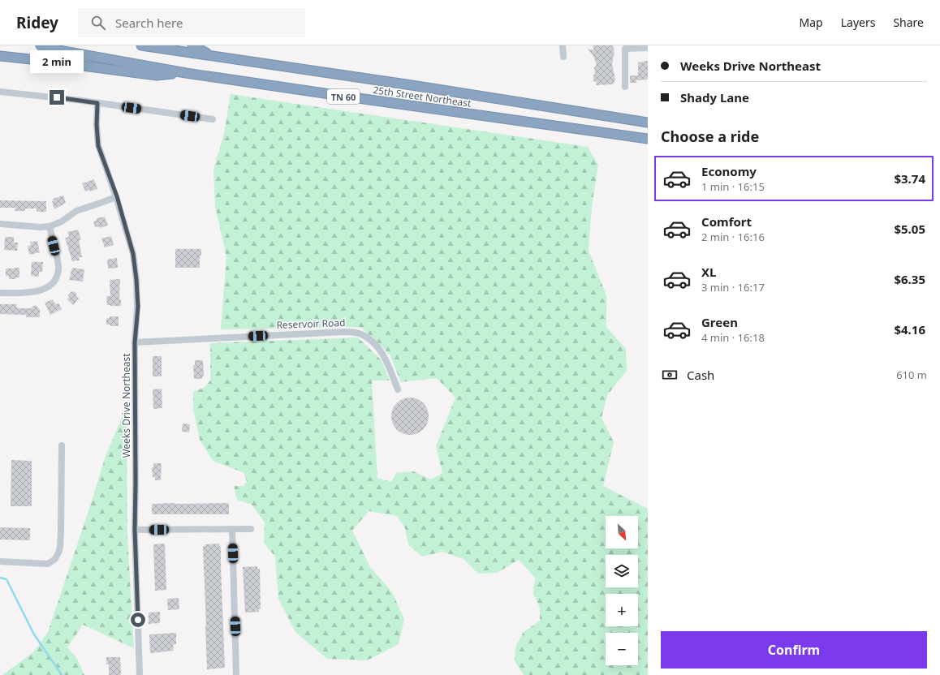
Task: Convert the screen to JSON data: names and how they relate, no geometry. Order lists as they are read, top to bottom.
{
  "streets": {
    "highway": ["TN 60", "25th Street Northeast"],
    "street": ["Reservoir Road", "Weeks Drive Northeast"]
  },
  "crossings": [
    ["Reservoir Road", "Weeks Drive Northeast"]
  ],
  "north": "bottom right",
  "page": {
    "header": "Ridey",
    "search": "Search here",
    "nav": ["Map", "Layers", "Share"],
    "banner": ["Weeks Drive Northeast", "Shady Lane"],
    "bubble": "2 min",
    "heading": "Choose a ride",
    "list": [
      {
        "name": "Economy",
        "note": "1 min · 16:15",
        "value": "$3.74"
      },
      {
        "name": "Comfort",
        "note": "2 min · 16:16",
        "value": "$5.05"
      },
      {
        "name": "XL",
        "note": "3 min · 16:17",
        "value": "$6.35"
      },
      {
        "name": "Green",
        "note": "4 min · 16:18",
        "value": "$4.16"
      }
    ],
    "pay": ["Cash", "610 m"],
    "map_buttons": ["+", "−"],
    "buttons": "Confirm"
  }
}
